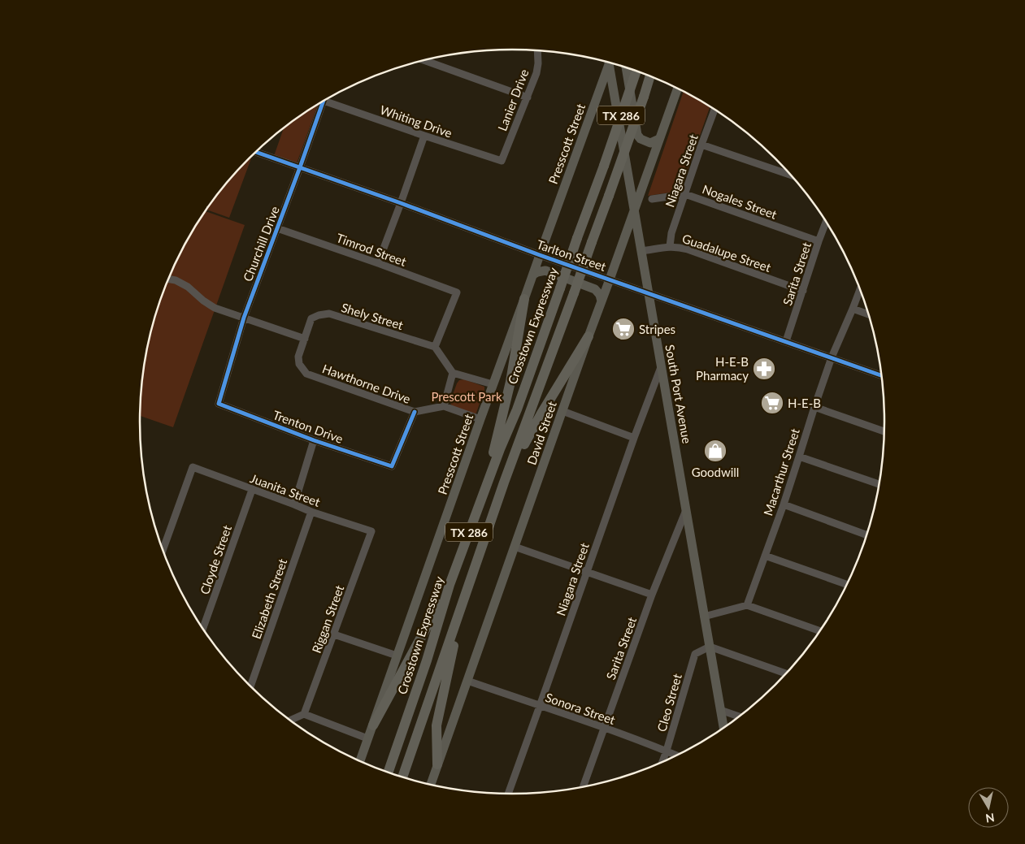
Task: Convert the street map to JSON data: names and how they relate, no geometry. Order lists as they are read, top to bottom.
{
  "streets": {
    "highway": ["TX 286", "Crosstown Expressway"],
    "main road": ["Presscott Street", "South Port Avenue", "David Street"],
    "street": [
      "Lanier Drive",
      "Whiting Drive",
      "Niagara Street",
      "Nogales Street",
      "Churchill Drive",
      "Timrod Street",
      "Guadalupe Street",
      "Tarlton Street",
      "Sarita Street",
      "Shely Street",
      "Hawthorne Drive",
      "Trenton Drive",
      "Macarthur Street",
      "Juanita Street",
      "Cloyde Street",
      "Elizabeth Street",
      "Riggan Street",
      "Cleo Street",
      "Sonora Street"
    ]
  },
  "crossings": [
    ["Lanier Drive", "Whiting Drive"],
    ["Presscott Street", "Tarlton Street"],
    ["Niagara Street", "Nogales Street"],
    ["Niagara Street", "Guadalupe Street"],
    ["Niagara Street", "South Port Avenue"],
    ["Niagara Street", "Sonora Street"],
    ["Nogales Street", "Sarita Street"],
    ["Churchill Drive", "Timrod Street"],
    ["Churchill Drive", "Tarlton Street"],
    ["Churchill Drive", "Trenton Drive"],
    ["Timrod Street", "Shely Street"],
    ["Guadalupe Street", "Sarita Street"],
    ["Guadalupe Street", "South Port Avenue"],
    ["Tarlton Street", "Sarita Street"],
    ["Tarlton Street", "South Port Avenue"],
    ["Tarlton Street", "David Street"],
    ["Tarlton Street", "Macarthur Street"],
    ["Sarita Street", "South Port Avenue"],
    ["Sarita Street", "Sonora Street"],
    ["Shely Street", "Hawthorne Drive"],
    ["Hawthorne Drive", "Trenton Drive"],
    ["South Port Avenue", "David Street"],
    ["South Port Avenue", "Cleo Street"],
    ["David Street", "Sonora Street"],
    ["Juanita Street", "Cloyde Street"],
    ["Juanita Street", "Elizabeth Street"],
    ["Juanita Street", "Riggan Street"],
    ["Cleo Street", "Sonora Street"]
  ],
  "parks": ["Prescott Park"],
  "places": {
    "supermarket": ["Stripes", "H-E-B"],
    "pharmacy": ["H-E-B Pharmacy"],
    "shop": ["Goodwill"]
  },
  "north": "bottom"
}
